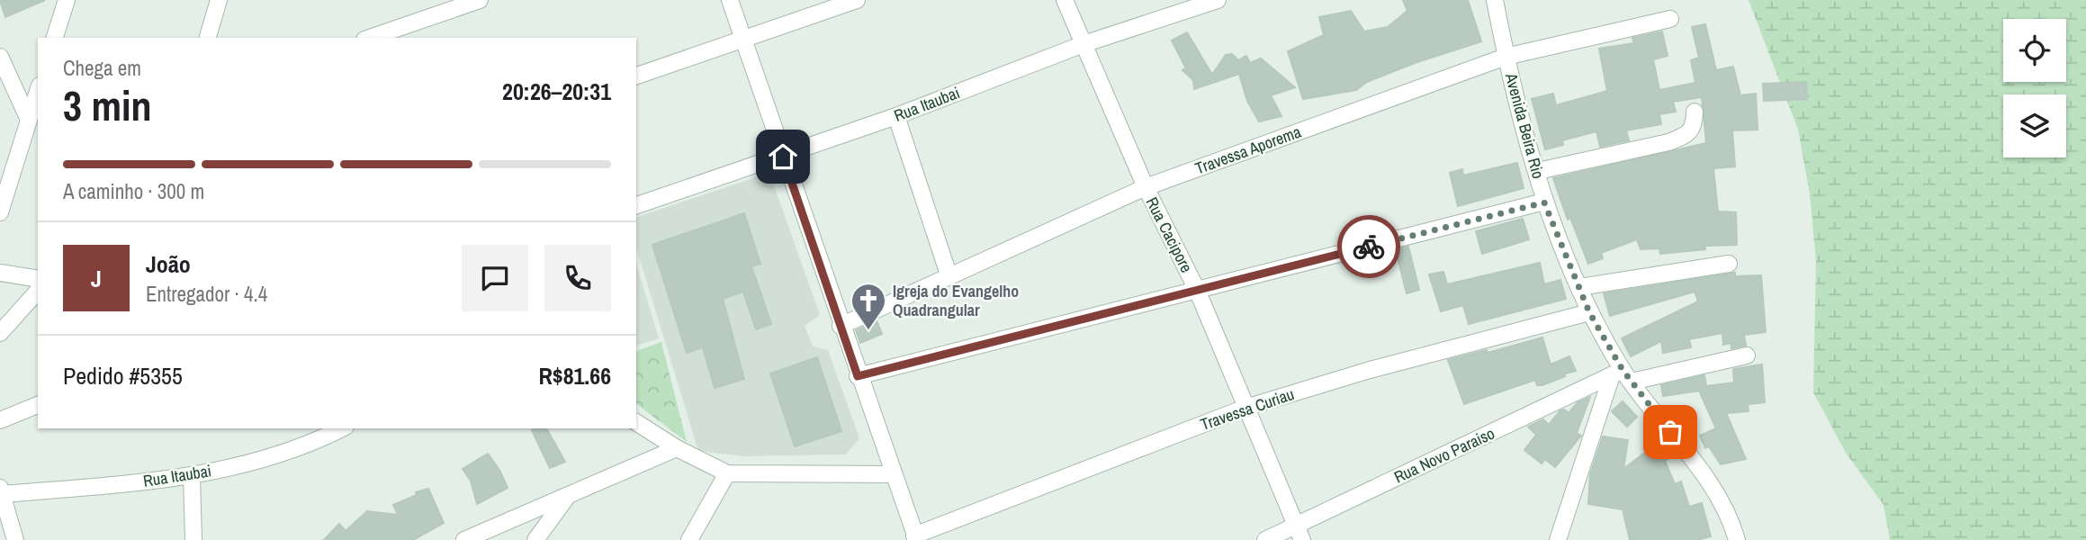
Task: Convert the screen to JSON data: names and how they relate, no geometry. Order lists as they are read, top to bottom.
{
  "streets": {
    "street": [
      "Rua Itaubai",
      "Avenida Beira Rio",
      "Travessa Aporema",
      "Rua Cacipore",
      "Travessa Curiau",
      "Rua Novo Paraiso"
    ]
  },
  "crossings": [
    ["Rua Itaubai", "Rua Cacipore"],
    ["Avenida Beira Rio", "Travessa Aporema"],
    ["Avenida Beira Rio", "Travessa Curiau"],
    ["Avenida Beira Rio", "Rua Novo Paraiso"],
    ["Travessa Aporema", "Rua Cacipore"],
    ["Rua Cacipore", "Travessa Curiau"],
    ["Rua Cacipore", "Rua Novo Paraiso"]
  ],
  "places": {
    "church": ["Igreja do Evangelho Quadrangular"]
  },
  "page": {
    "heading": ["3 min", "Chega em", "20:26–20:31"],
    "panel": [
      "João",
      "Entregador · 4.4",
      "Pedido #5355",
      "R$81.66"
    ],
    "bar": "A caminho · 300 m",
    "round": "J"
  }
}
